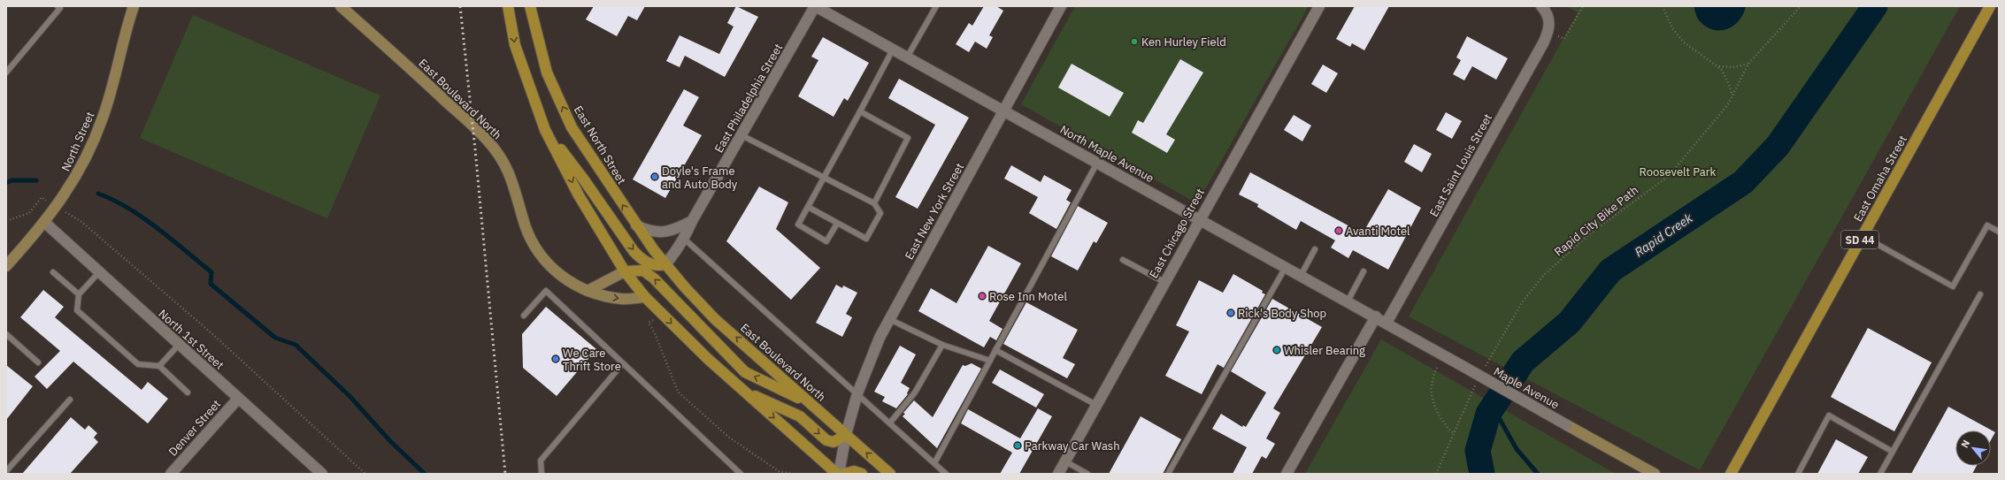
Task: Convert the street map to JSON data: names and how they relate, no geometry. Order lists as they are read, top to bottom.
{
  "streets": {
    "main road": [
      "East Boulevard North",
      "East North Street",
      "East Omaha Street",
      "SD 44"
    ],
    "street": [
      "East Philadelphia Street",
      "North Street",
      "North Maple Avenue",
      "East Saint Louis Street",
      "East New York Street",
      "East Chicago Street",
      "North 1st Street",
      "Maple Avenue",
      "Denver Street"
    ],
    "path": ["Rapid City Bike Path"]
  },
  "crossings": [
    ["East Philadelphia Street", "East Boulevard North"],
    ["East Philadelphia Street", "East North Street"],
    ["East Philadelphia Street", "North Maple Avenue"],
    ["East Boulevard North", "East North Street"],
    ["East Boulevard North", "East New York Street"],
    ["North Street", "North 1st Street"],
    ["North Maple Avenue", "East Saint Louis Street"],
    ["North Maple Avenue", "East New York Street"],
    ["North Maple Avenue", "East Chicago Street"],
    ["North Maple Avenue", "Maple Avenue"],
    ["East Saint Louis Street", "Maple Avenue"],
    ["North 1st Street", "Denver Street"]
  ],
  "water": ["Rapid Creek"],
  "parks": ["Roosevelt Park"],
  "places": [
    "Ken Hurley Field",
    "Doyle's Frame and Auto Body",
    "Avanti Motel",
    "Rose Inn Motel",
    "Rick's Body Shop",
    "Whisler Bearing",
    "We Care Thrift Store",
    "Parkway Car Wash"
  ],
  "north": "top left"
}
